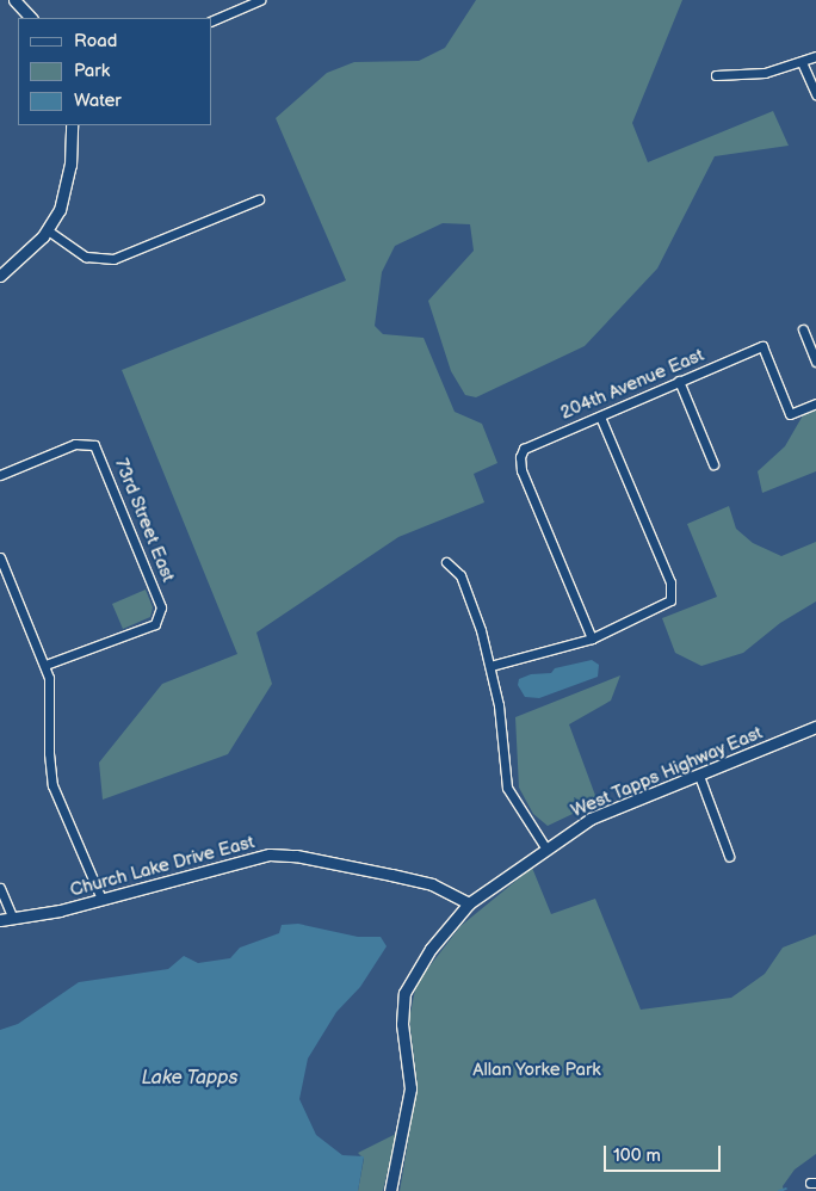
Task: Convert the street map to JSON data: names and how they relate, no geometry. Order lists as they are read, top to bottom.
{
  "streets": {
    "street": [
      "204th Avenue East",
      "73rd Street East",
      "West Tapps Highway East",
      "Church Lake Drive East"
    ]
  },
  "crossings": [
    ["West Tapps Highway East", "Church Lake Drive East"]
  ],
  "water": ["Lake Tapps"],
  "parks": ["Allan Yorke Park"],
  "legend": ["Road", "Park", "Water"],
  "scale_bar": "100 m"
}
